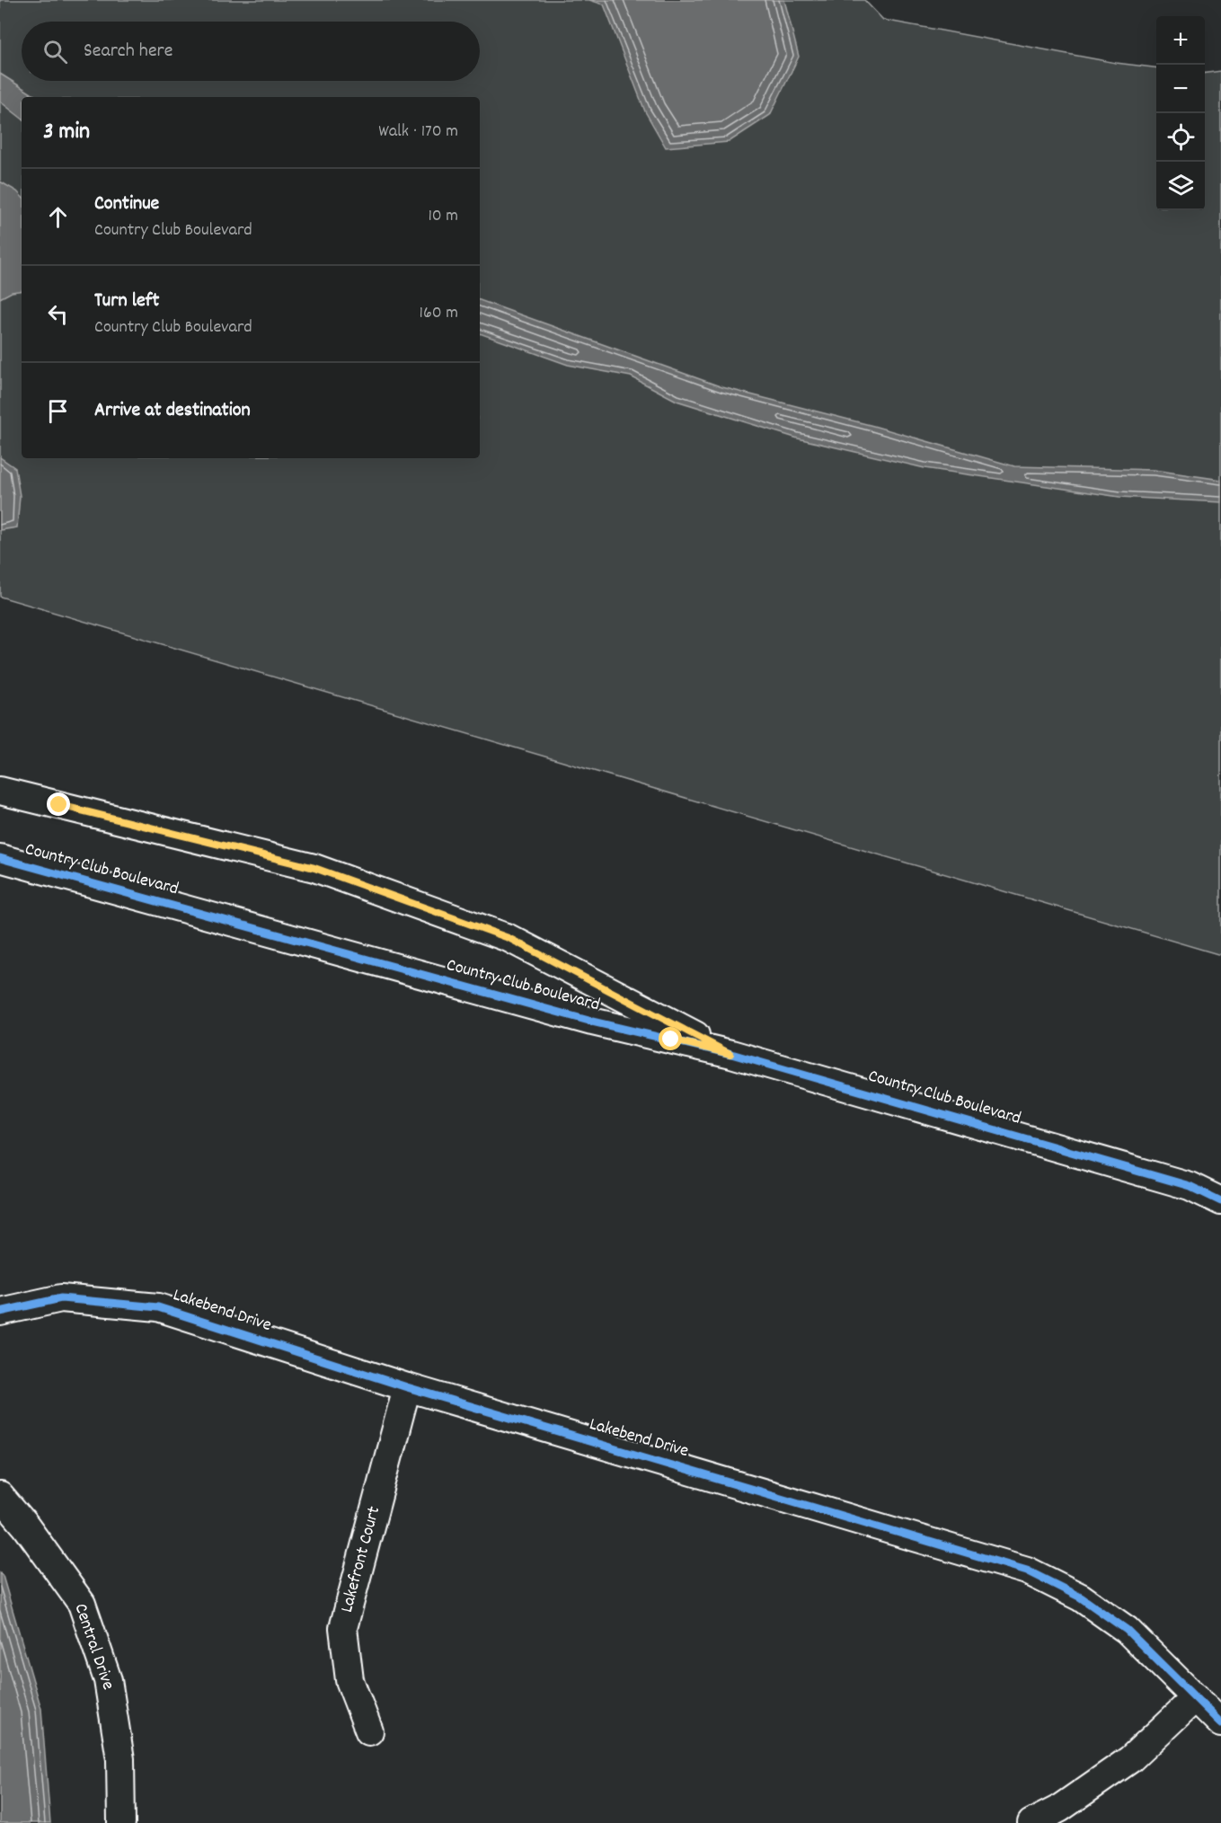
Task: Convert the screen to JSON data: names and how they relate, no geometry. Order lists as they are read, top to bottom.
{
  "streets": {
    "street": [
      "Country Club Boulevard",
      "Lakebend Drive",
      "Lakefront Court",
      "Central Drive"
    ]
  },
  "crossings": [
    ["Lakebend Drive", "Lakefront Court"]
  ],
  "page": {
    "map_buttons": ["+", "−"],
    "search": "Search here",
    "heading": ["3 min", "Walk · 170 m"],
    "list": [
      ["Continue", "Country Club Boulevard", "10 m"],
      ["Turn left", "Country Club Boulevard", "160 m"],
      "Arrive at destination"
    ]
  }
}
